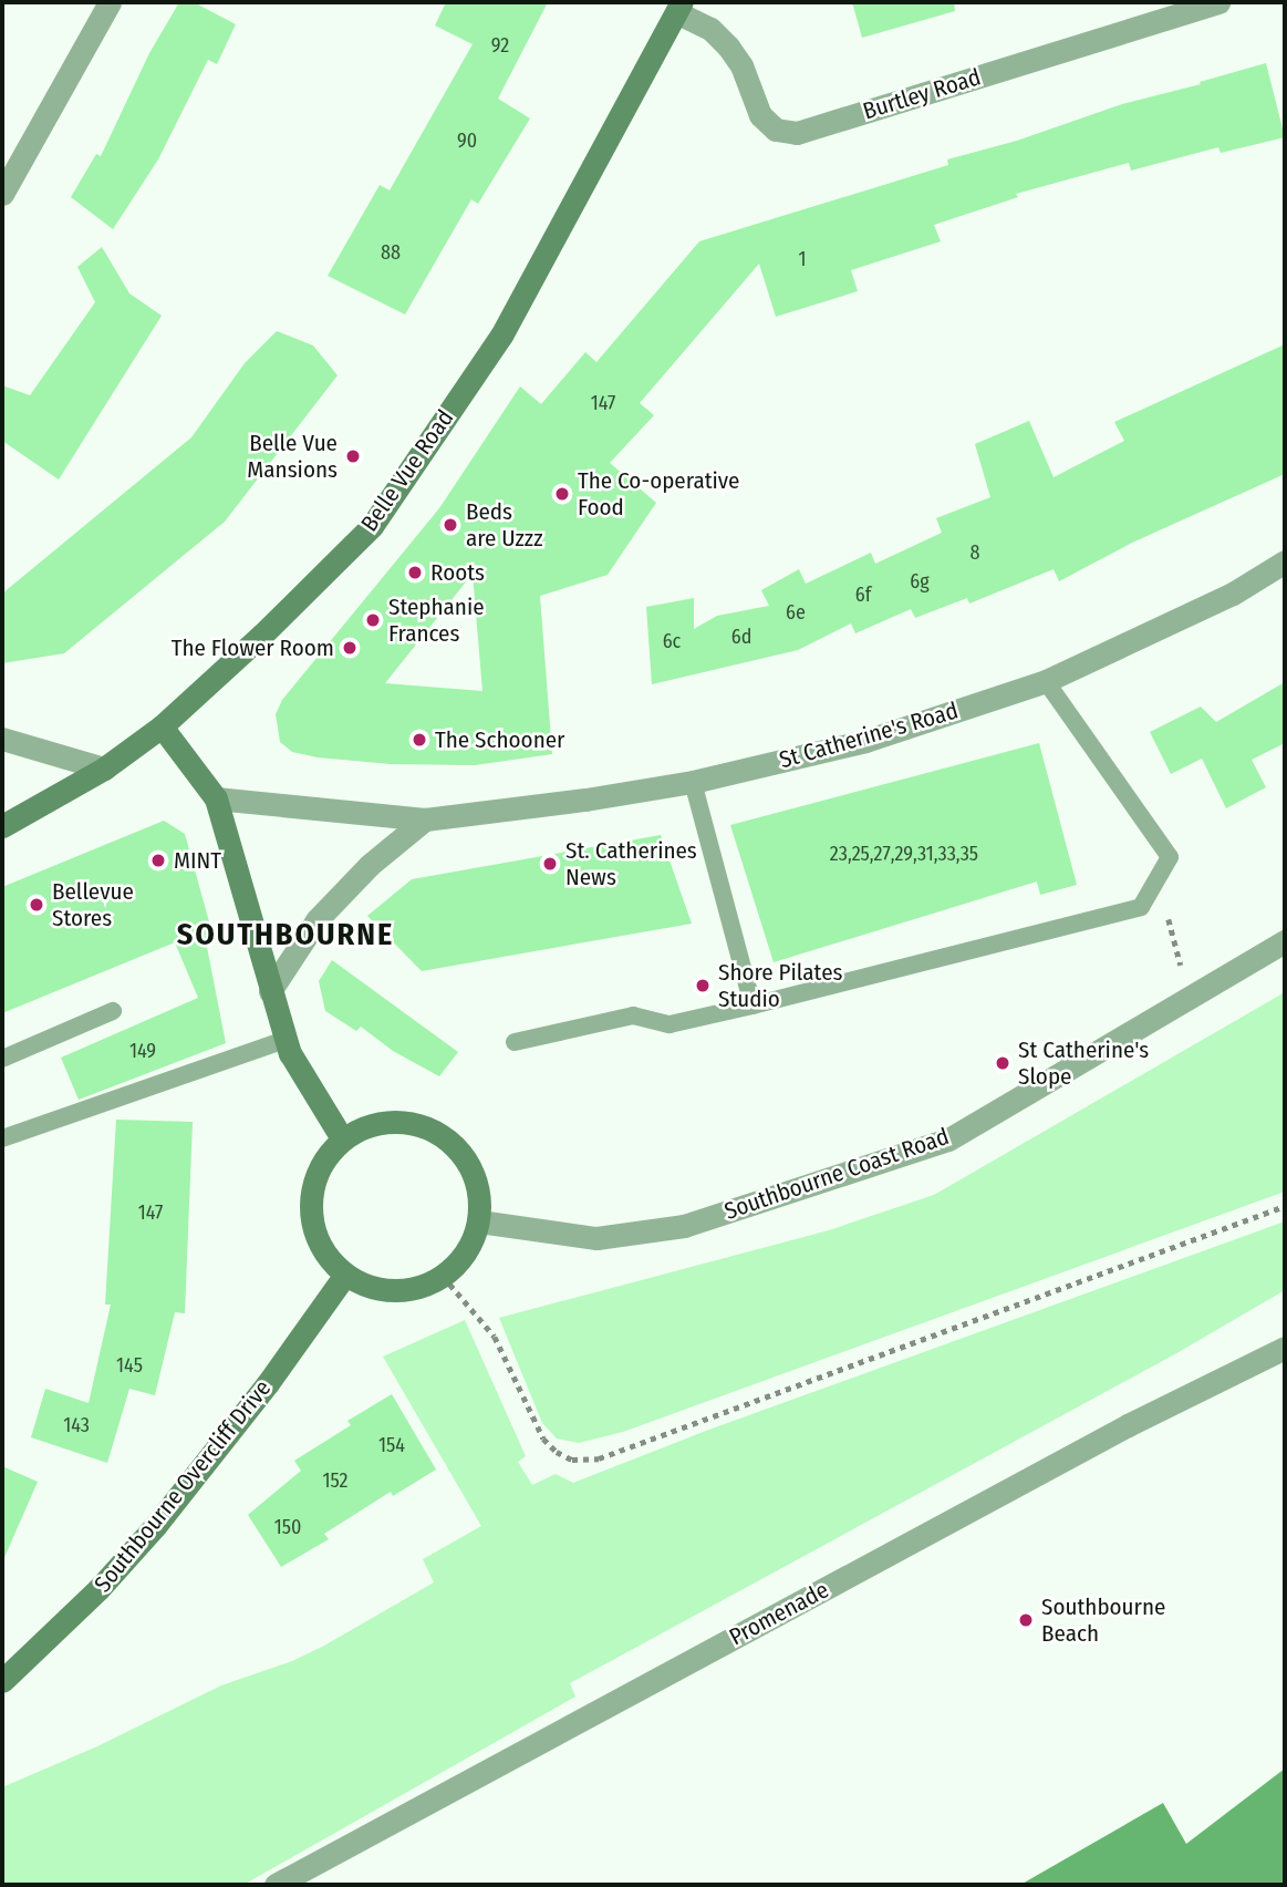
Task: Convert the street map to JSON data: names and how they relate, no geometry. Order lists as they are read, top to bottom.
{
  "streets": {
    "street": [
      "Burtley Road",
      "Belle Vue Road",
      "St Catherine's Road",
      "Southbourne Coast Road",
      "Southbourne Overcliff Drive",
      "Promenade"
    ]
  },
  "crossings": [
    ["Burtley Road", "Belle Vue Road"],
    ["Southbourne Coast Road", "Southbourne Overcliff Drive"]
  ],
  "districts": ["SOUTHBOURNE"],
  "places": [
    "Belle Vue Mansions",
    "The Co-operative Food",
    "Beds are Uzzz",
    "Roots",
    "Stephanie Frances",
    "The Flower Room",
    "The Schooner",
    "MINT",
    "St. Catherines News",
    "Bellevue Stores",
    "Shore Pilates Studio",
    "St Catherine's Slope",
    "Southbourne Beach"
  ],
  "house_numbers": [
    "92",
    "90",
    "88",
    "1",
    "147",
    "8",
    "6g",
    "6f",
    "6e",
    "6d",
    "6c",
    "23,25,27,29,31,33,35",
    "149",
    "147",
    "145",
    "143",
    "154",
    "152",
    "150"
  ]
}
